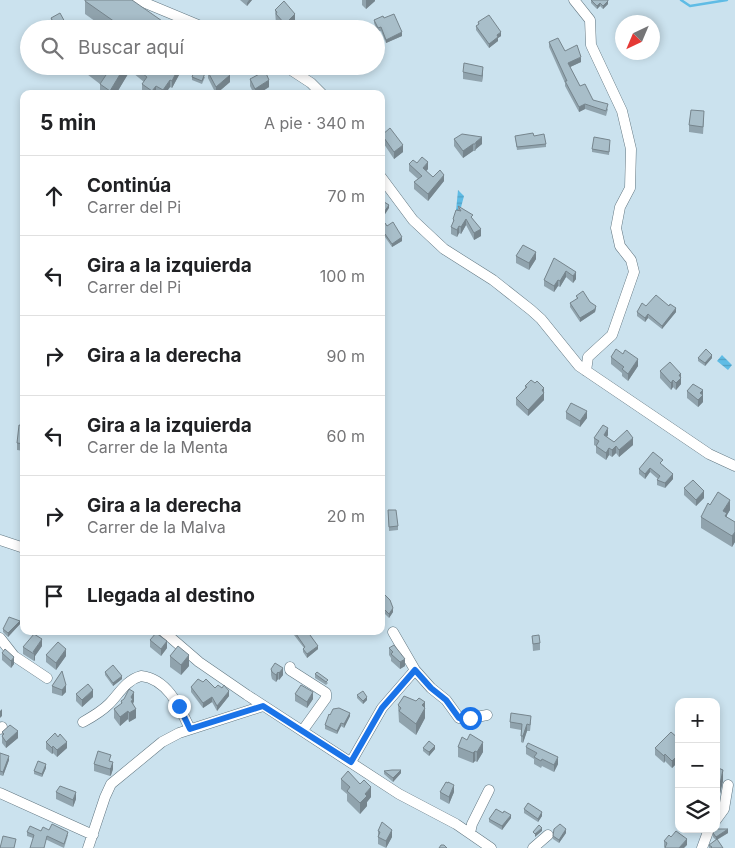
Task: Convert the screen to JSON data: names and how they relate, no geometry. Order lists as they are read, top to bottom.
{
  "north": "bottom left",
  "page": {
    "search": "Buscar aquí",
    "heading": ["5 min", "A pie · 340 m"],
    "list": [
      ["Continúa", "Carrer del Pi", "70 m"],
      ["Gira a la izquierda", "Carrer del Pi", "100 m"],
      ["Gira a la derecha", "90 m"],
      ["Gira a la izquierda", "Carrer de la Menta", "60 m"],
      ["Gira a la derecha", "Carrer de la Malva", "20 m"],
      "Llegada al destino"
    ],
    "map_buttons": ["+", "−"]
  }
}
